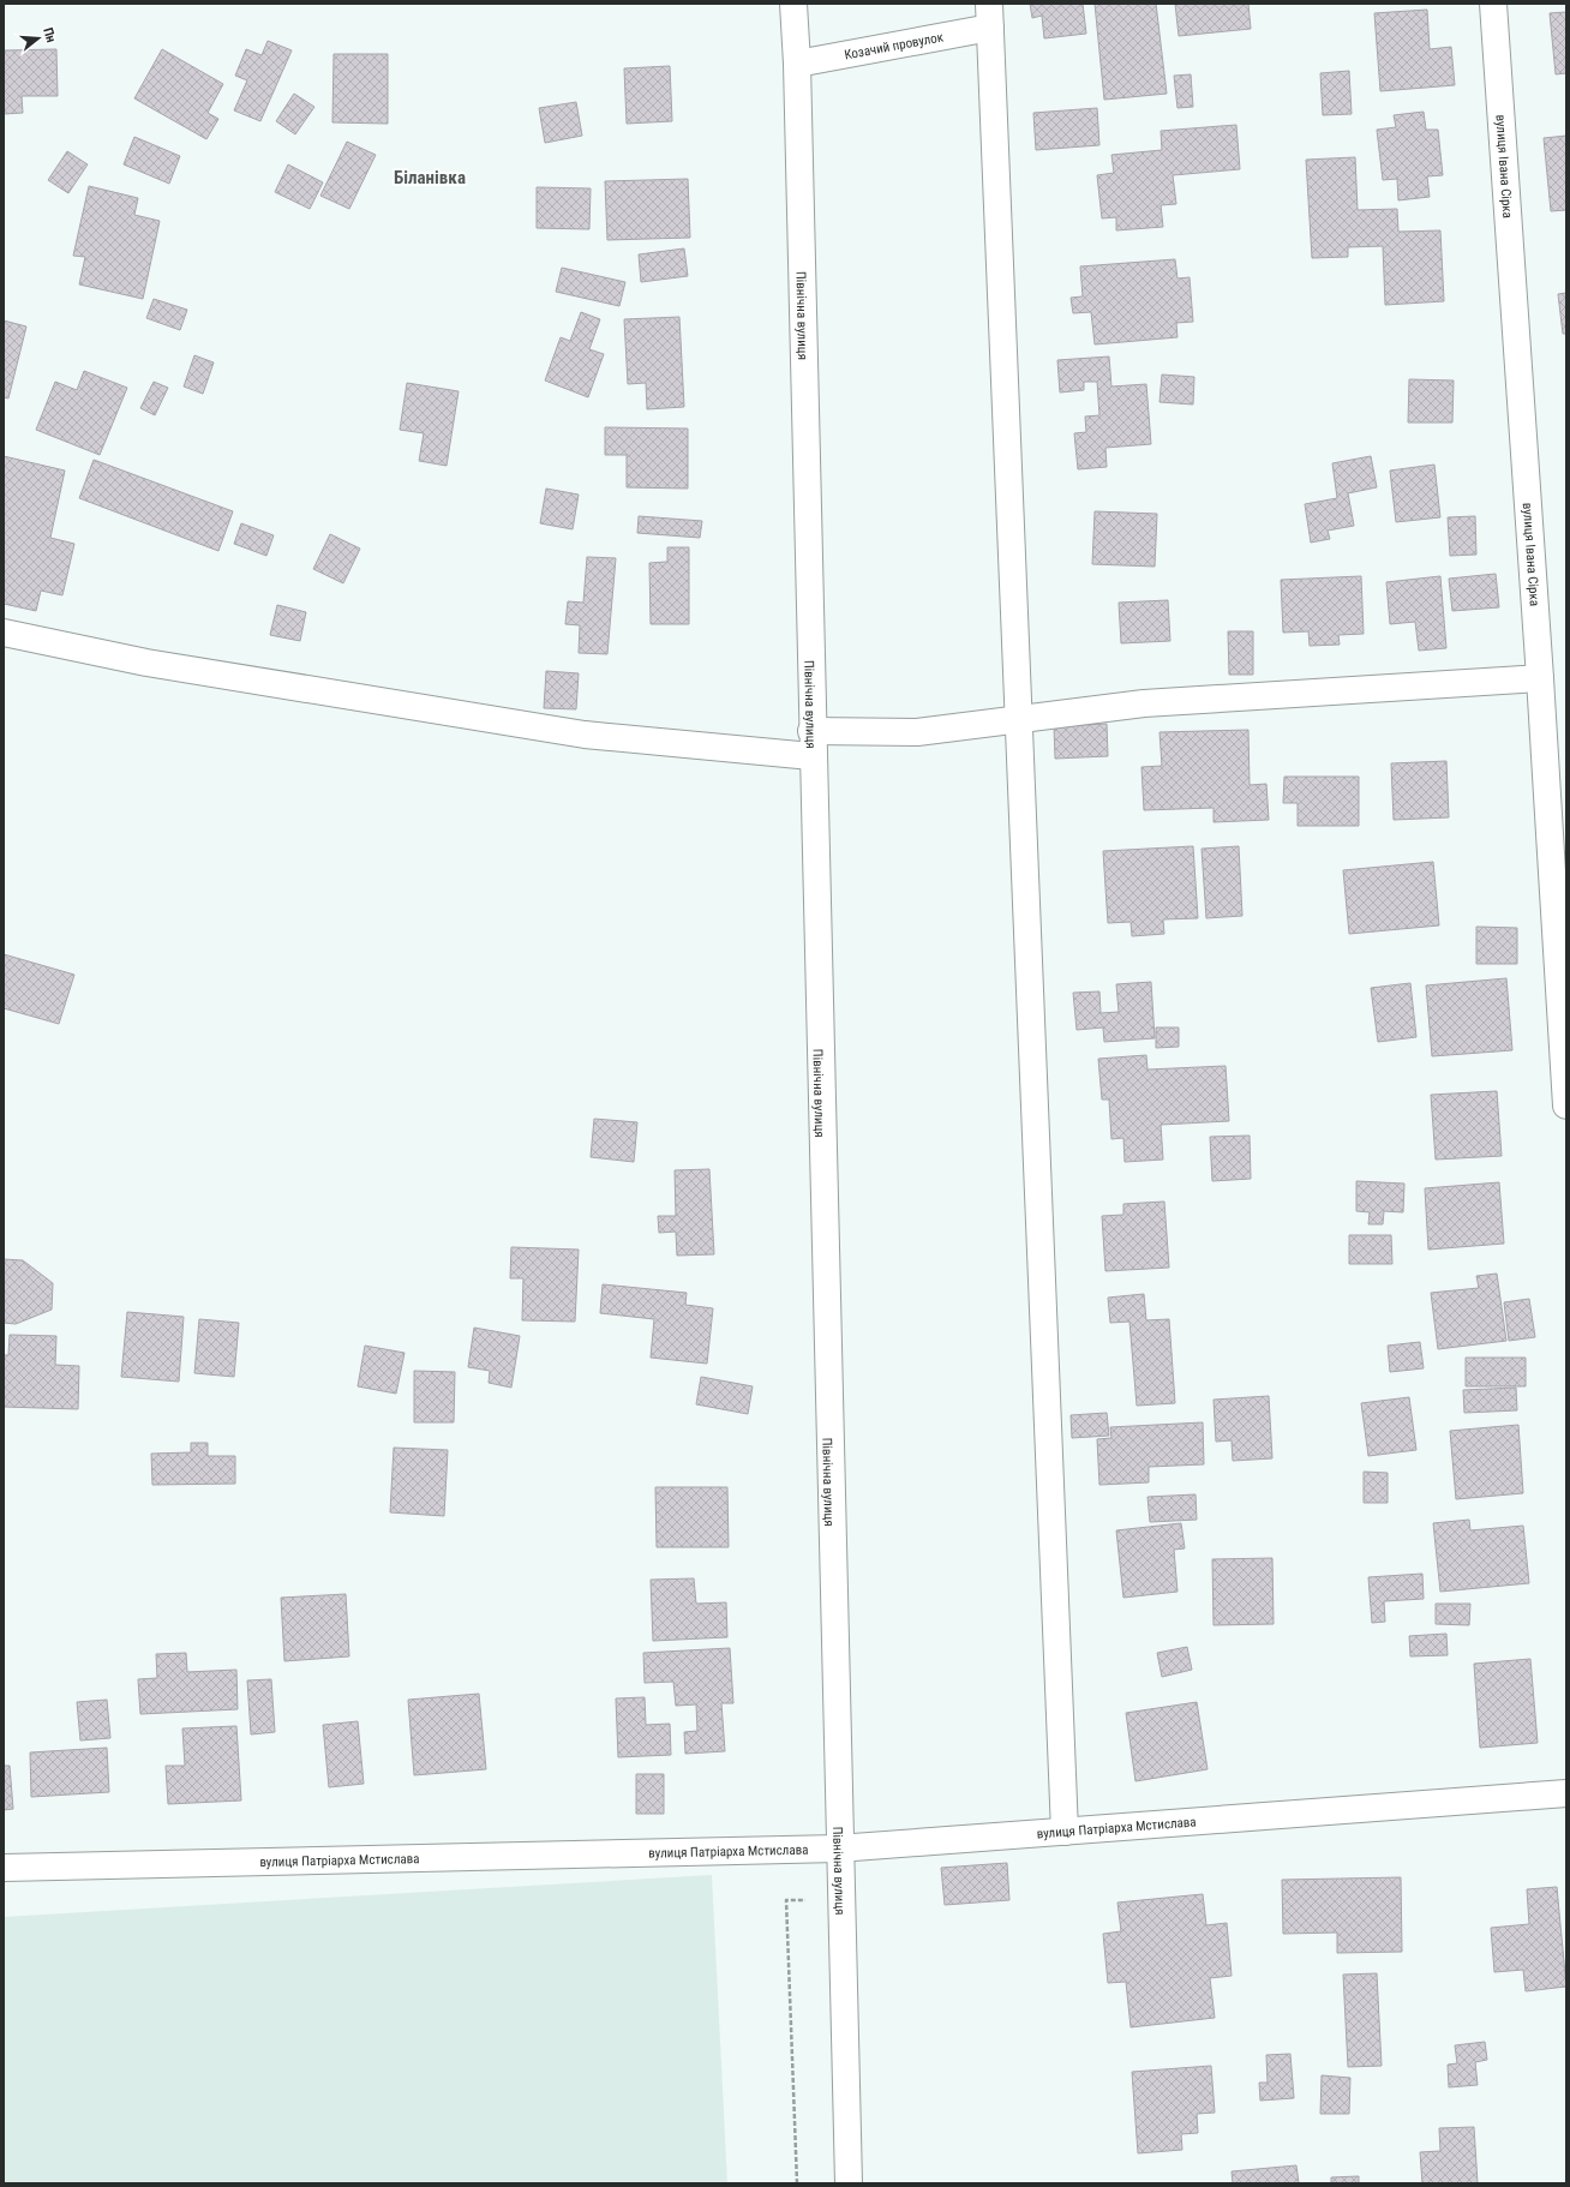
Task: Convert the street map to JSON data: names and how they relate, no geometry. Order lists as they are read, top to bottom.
{
  "streets": {
    "street": [
      "Козачий провулок",
      "вулиця Івана Сірка",
      "Північна вулиця",
      "вулиця Патріарха Мстислава"
    ]
  },
  "crossings": [
    ["Козачий провулок", "Північна вулиця"],
    ["Північна вулиця", "вулиця Патріарха Мстислава"]
  ],
  "districts": ["Біланівка"],
  "north": "right"
}
